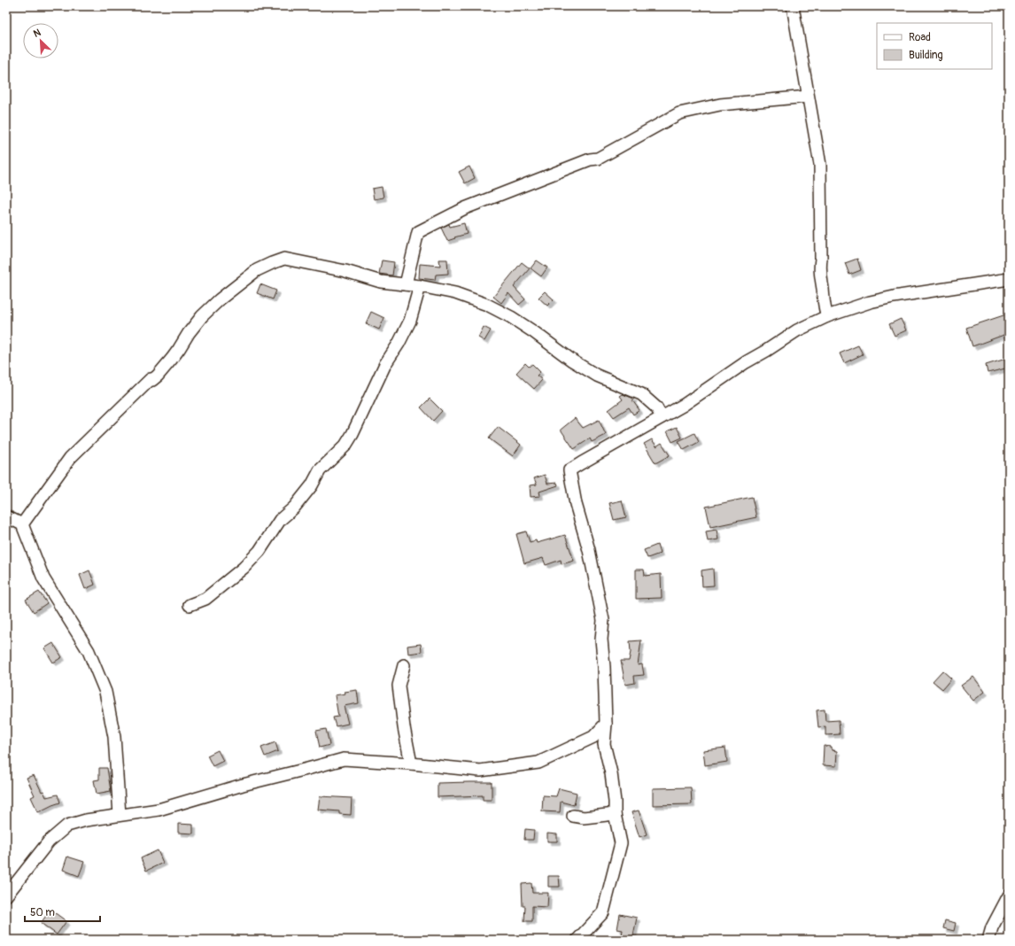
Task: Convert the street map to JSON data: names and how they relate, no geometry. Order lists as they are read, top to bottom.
{
  "legend": ["Road", "Building"],
  "scale_bar": "50 m",
  "north": "top left"
}
